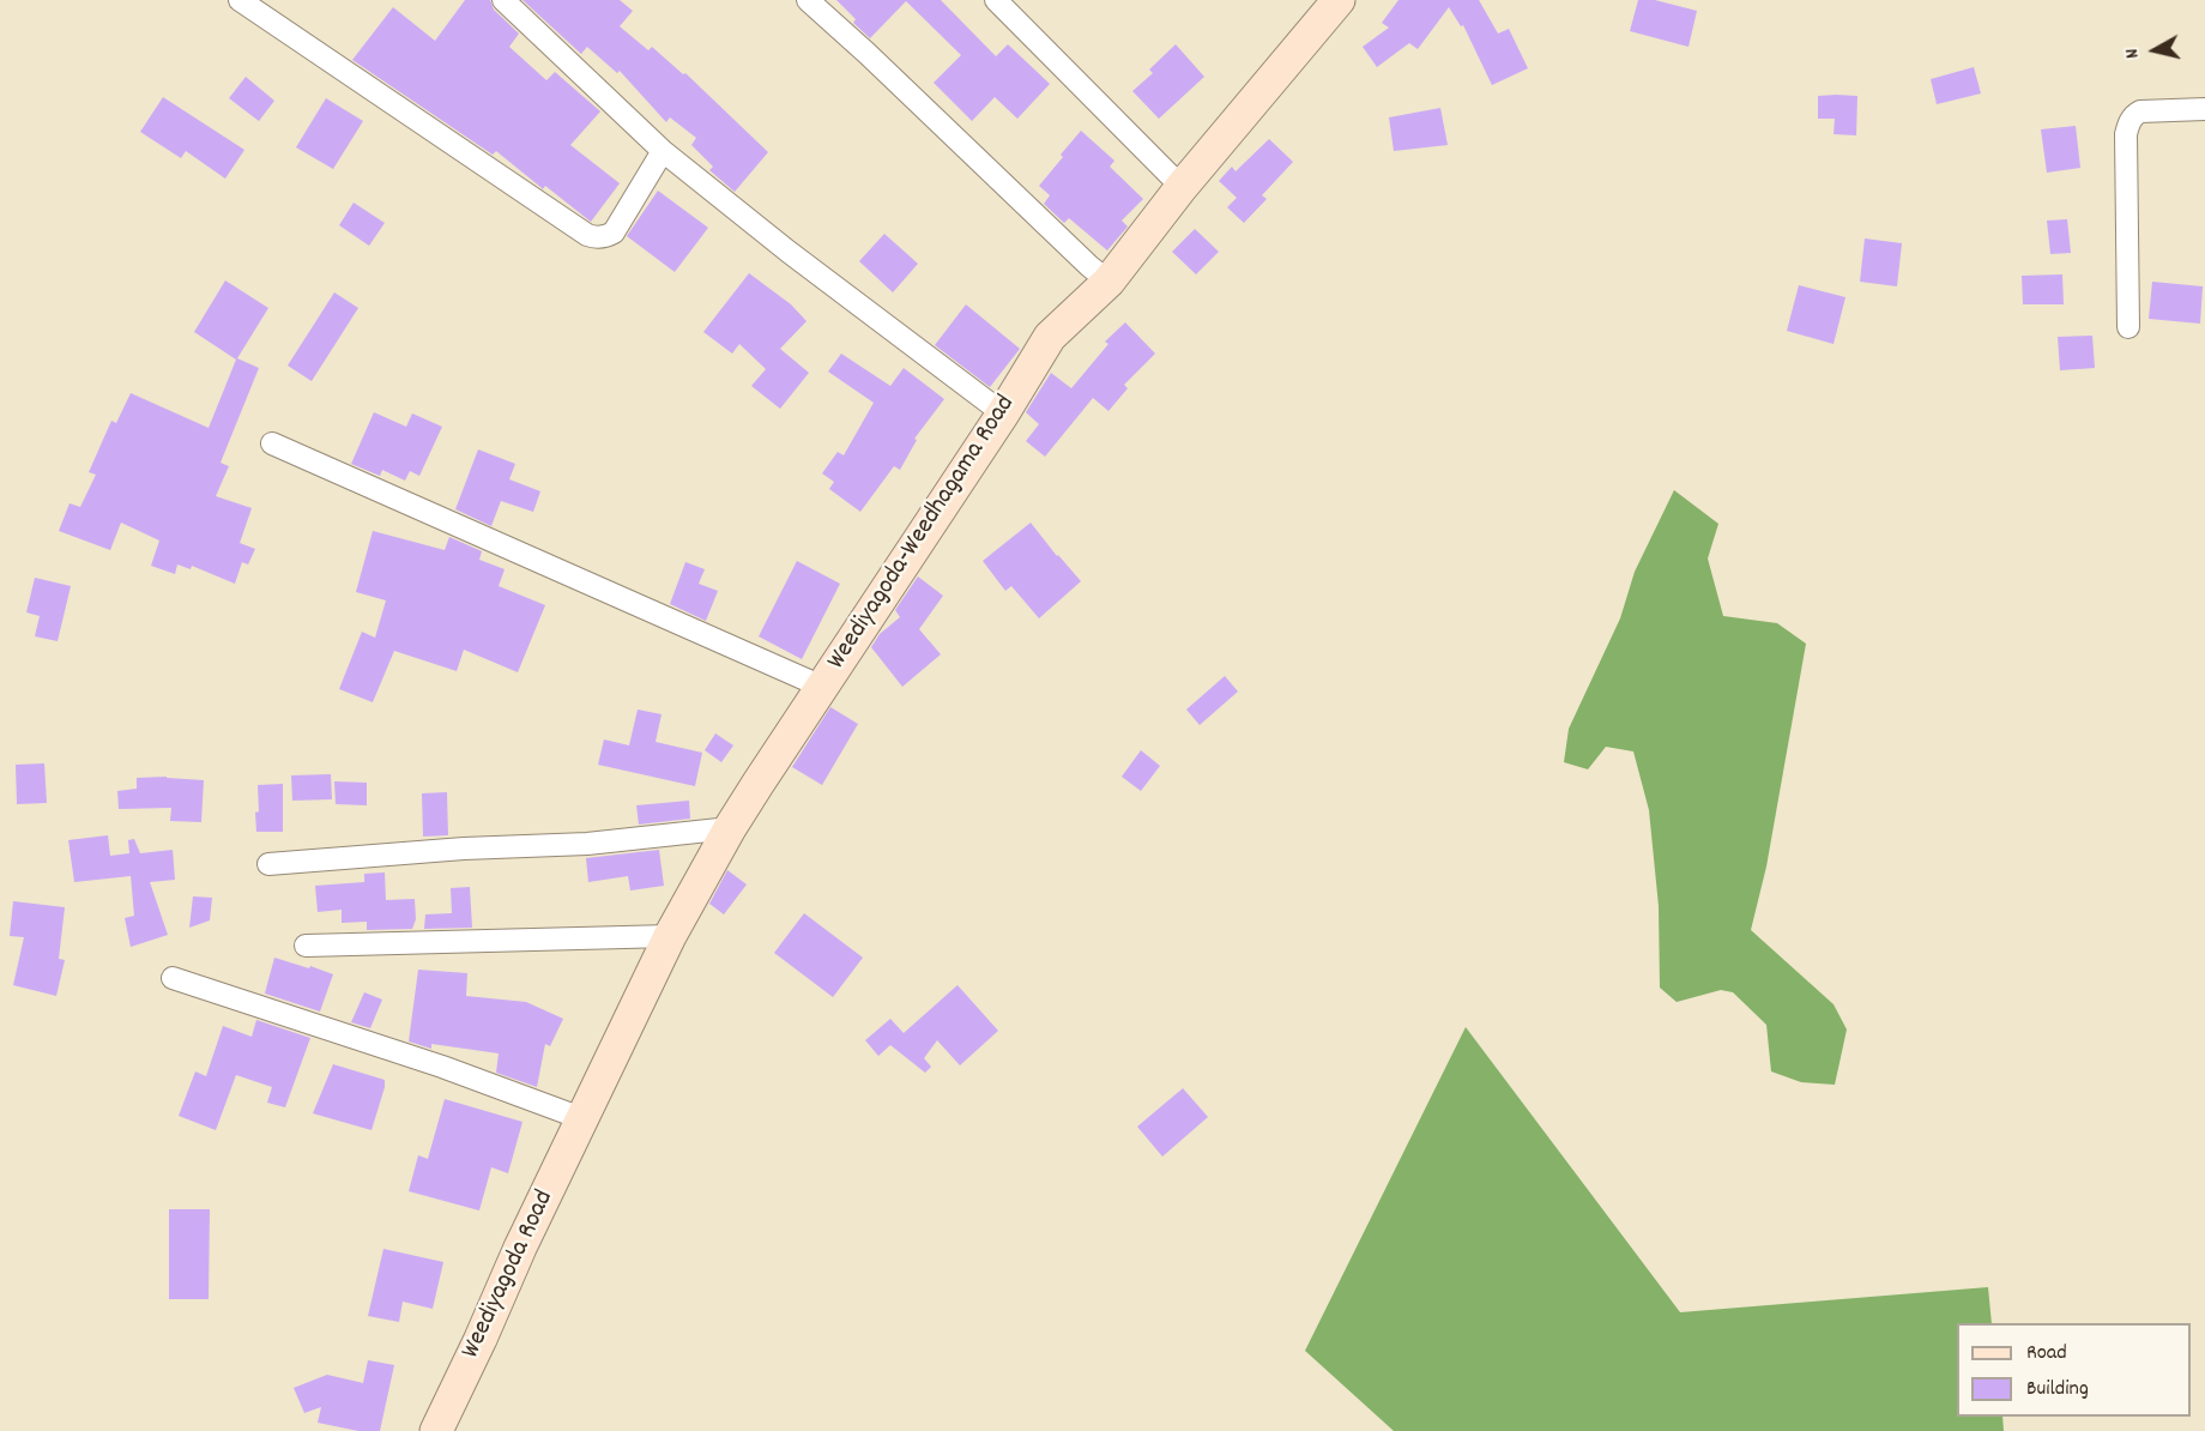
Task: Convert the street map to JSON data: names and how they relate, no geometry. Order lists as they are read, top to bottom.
{
  "streets": {
    "street": ["Weediyagoda-Weedhagama Road", "Weediyagoda Road"]
  },
  "crossings": [
    ["Weediyagoda-Weedhagama Road", "Weediyagoda Road"]
  ],
  "legend": ["Road", "Building"],
  "north": "left"
}
